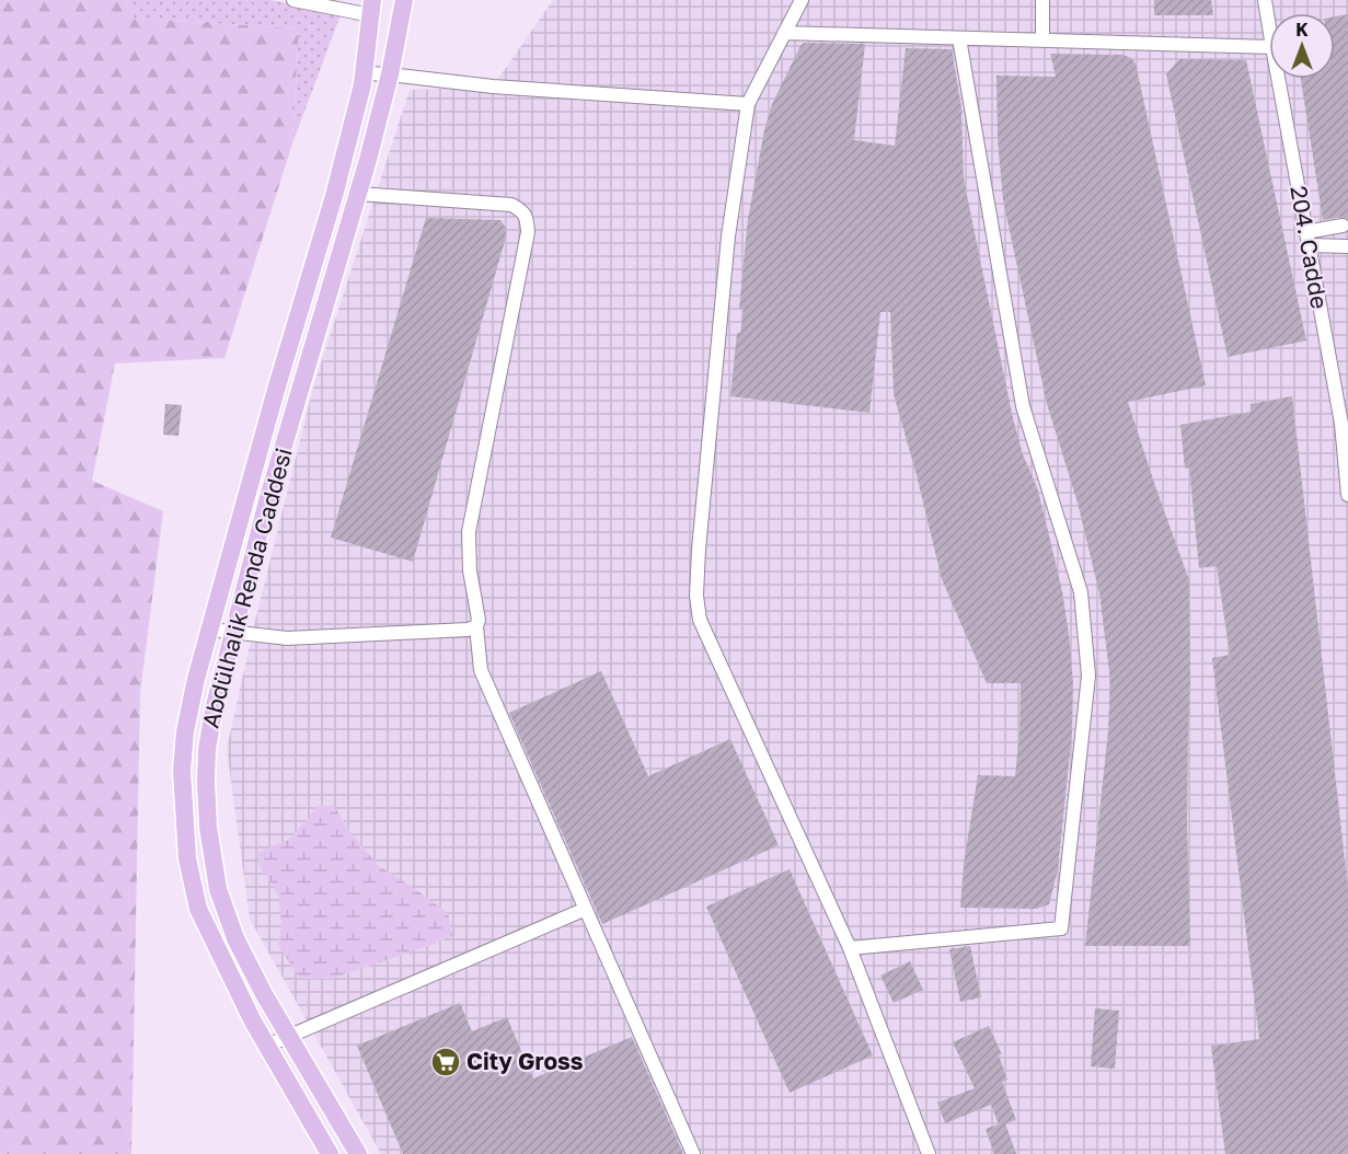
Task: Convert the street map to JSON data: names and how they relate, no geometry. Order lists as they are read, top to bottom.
{
  "streets": {
    "main road": ["Abdülhalik Renda Caddesi"],
    "street": ["204. Cadde"]
  },
  "places": {
    "supermarket": ["City Gross"]
  },
  "north": "top"
}
